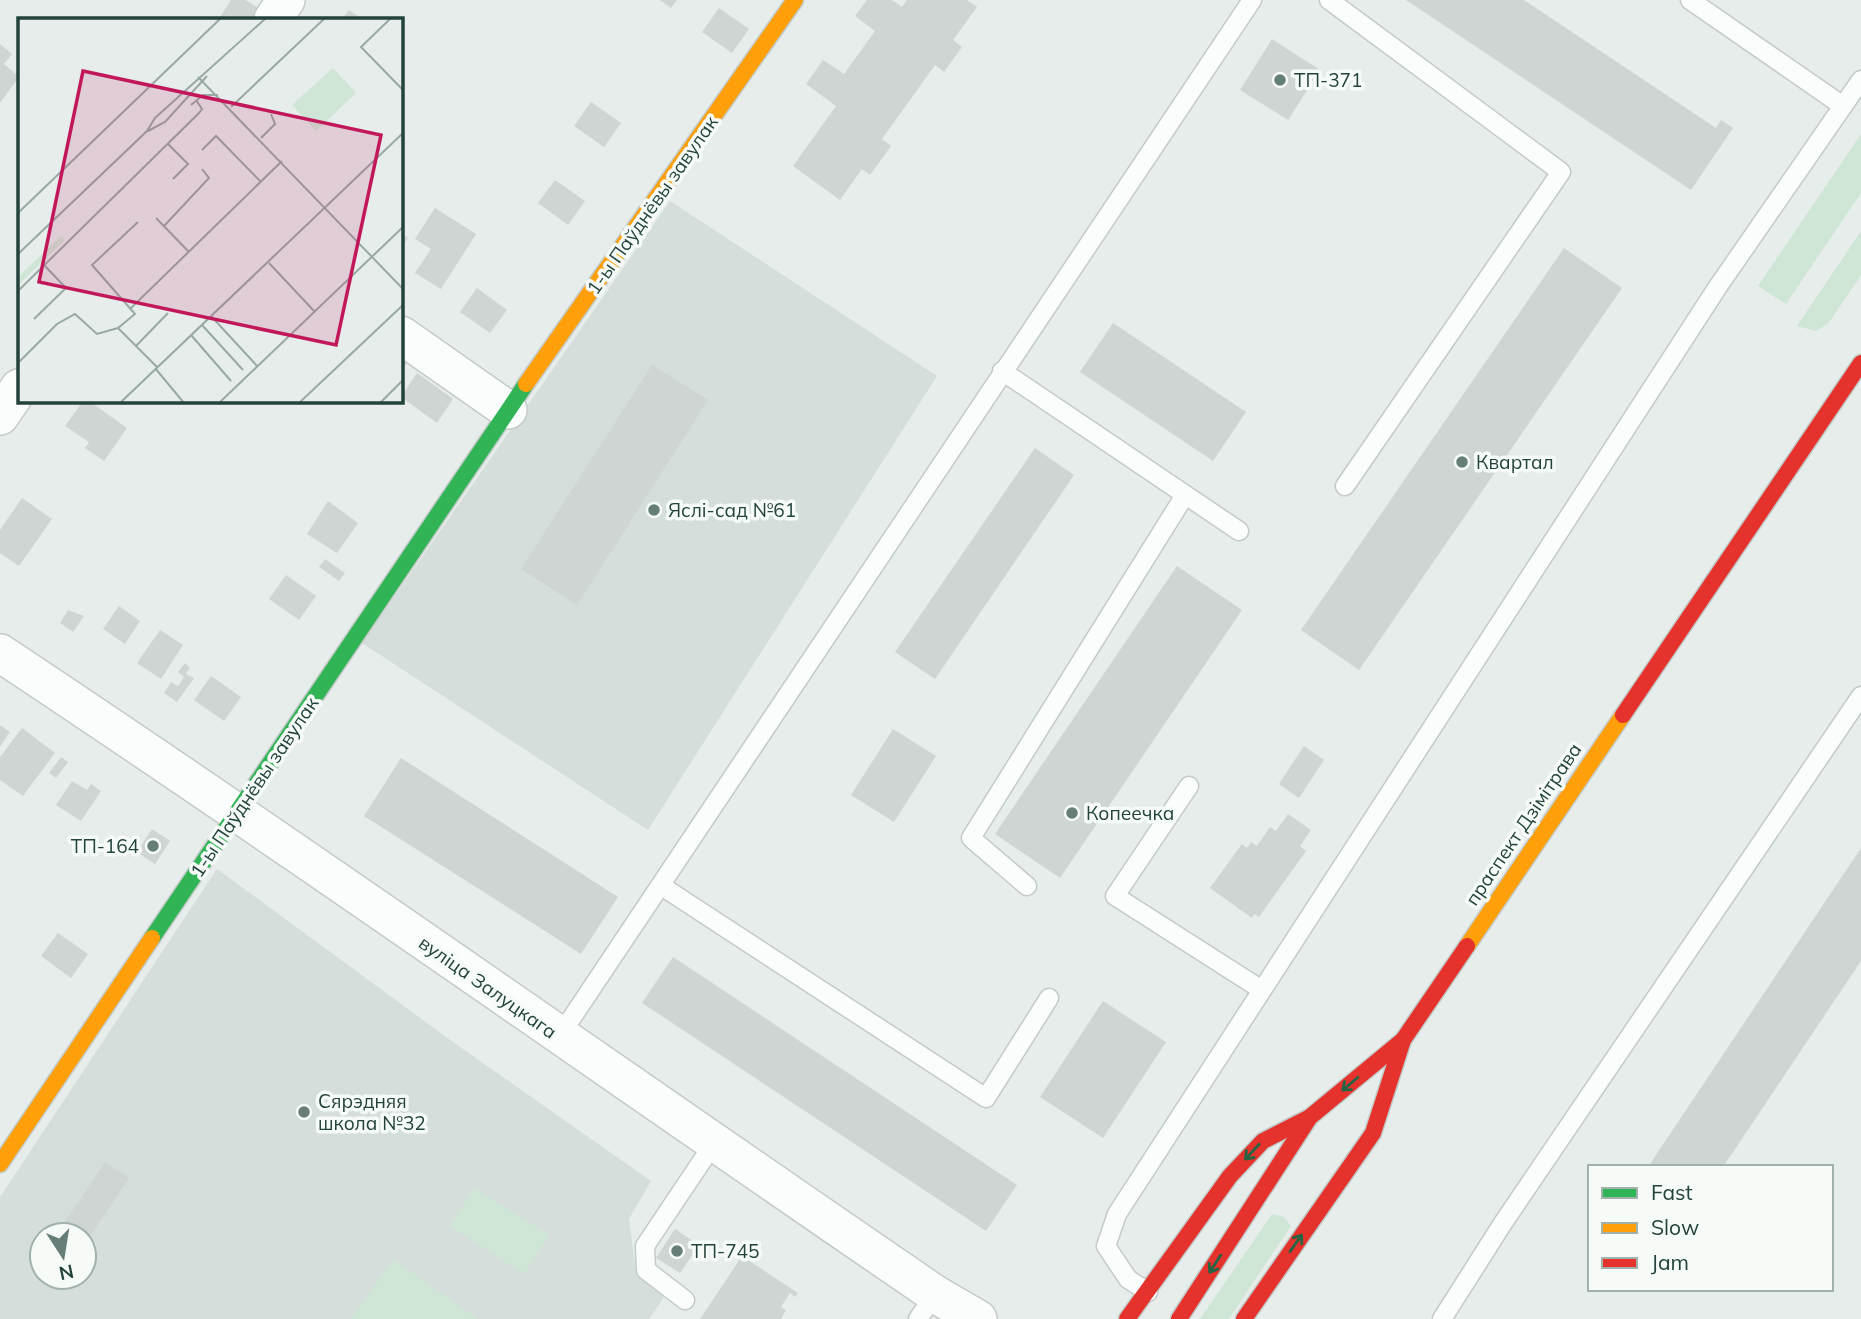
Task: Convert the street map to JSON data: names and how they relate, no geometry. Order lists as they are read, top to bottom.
{
  "streets": {
    "main road": ["1-ы Паўднёвы завулак", "праспект Дзімітрава"],
    "street": ["вуліца Залуцкага"]
  },
  "crossings": [
    ["1-ы Паўднёвы завулак", "вуліца Залуцкага"]
  ],
  "places": [
    "ТП-371",
    "Квартал",
    "Яслі-сад №61",
    "Копеечка",
    "ТП-164",
    "Сярэдняя школа №32",
    "ТП-745"
  ],
  "legend": ["Fast", "Slow", "Jam"],
  "north": "bottom"
}
